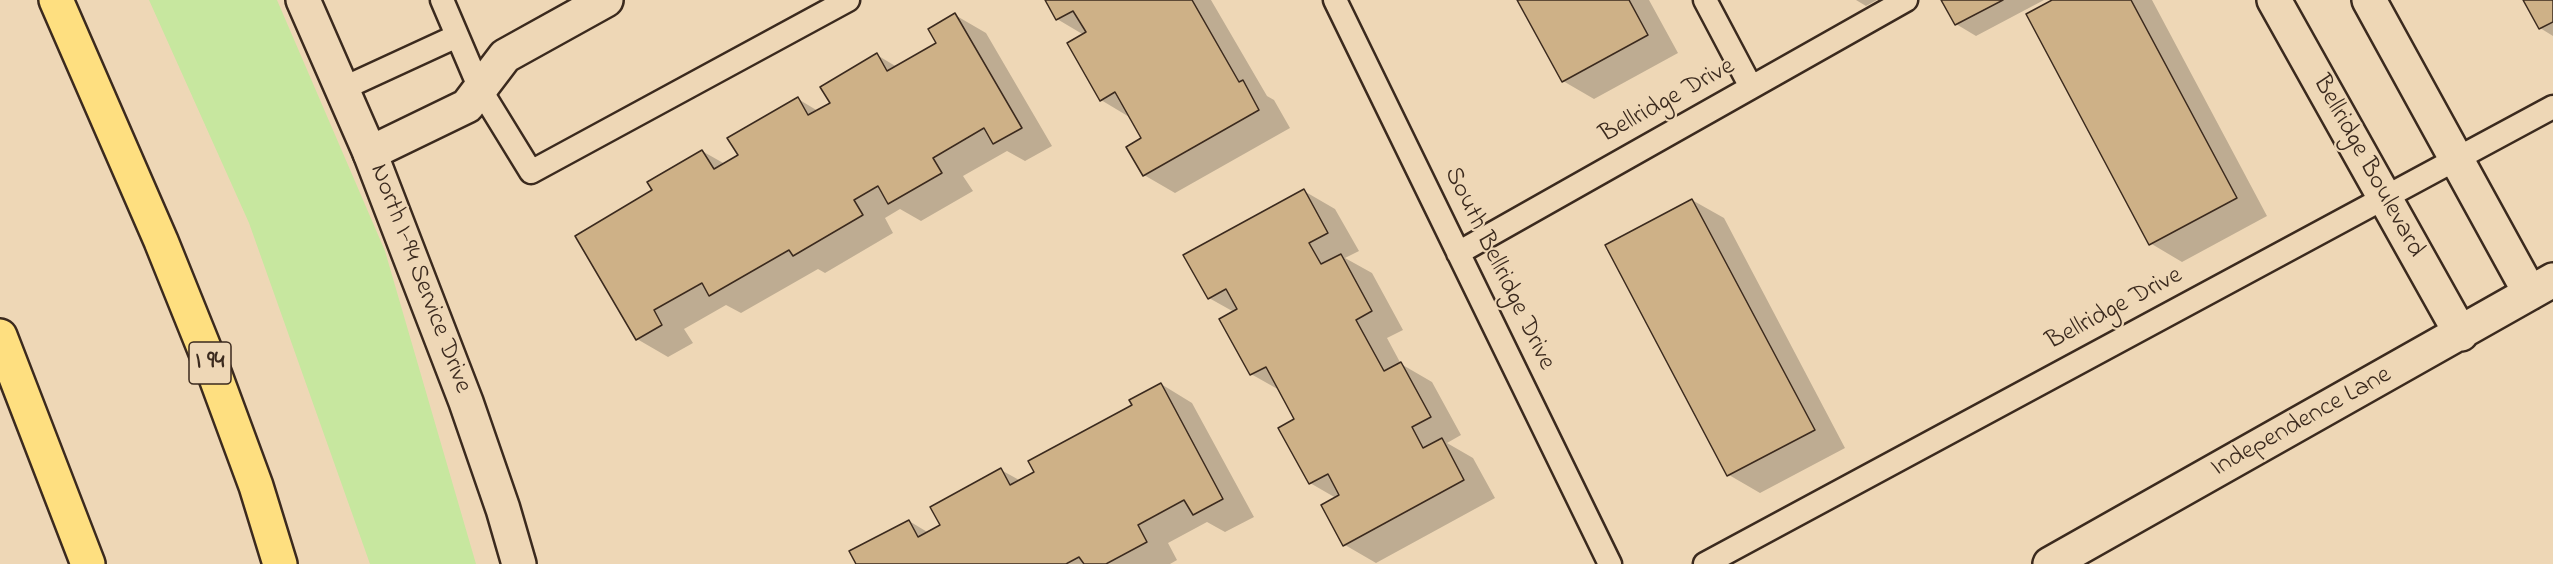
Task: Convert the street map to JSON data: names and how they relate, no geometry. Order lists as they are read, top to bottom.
{
  "streets": {
    "highway": ["I 94"],
    "street": ["Bellridge Boulevard", "North I-94 Service Drive", "Independence Lane"],
    "lane": ["Bellridge Drive", "South Bellridge Drive"]
  },
  "crossings": [
    ["Bellridge Drive", "Bellridge Boulevard"],
    ["Bellridge Drive", "South Bellridge Drive"],
    ["Bellridge Boulevard", "Independence Lane"]
  ]
}
